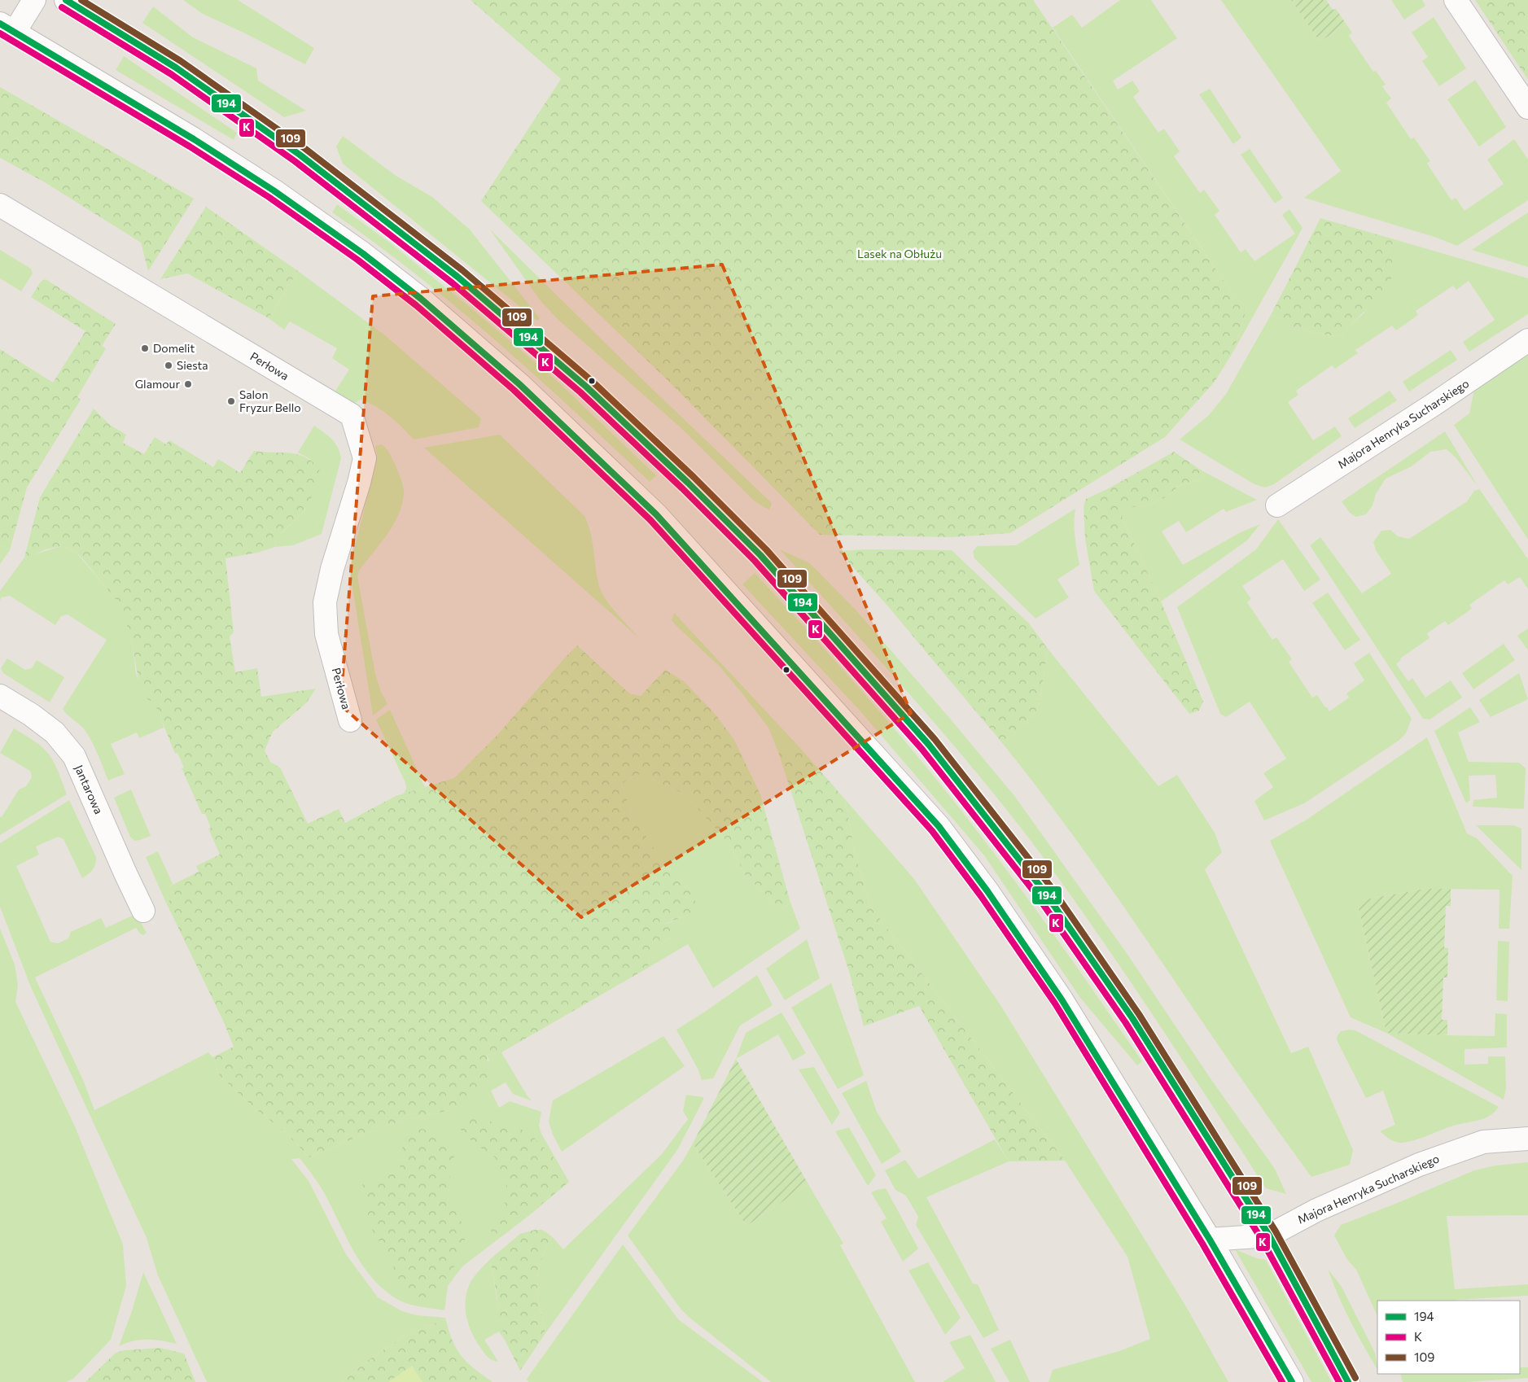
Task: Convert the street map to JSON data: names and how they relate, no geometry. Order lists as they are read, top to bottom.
{
  "streets": {
    "main road": ["Perłowa", "Majora Henryka Sucharskiego", "Jantarowa"]
  },
  "parks": ["Lasek na Obłużu"],
  "places": [
    "Domelit",
    "Siesta",
    "Glamour",
    "Salon Fryzur Bello"
  ],
  "lines": ["transit line 194", "transit line 109", "transit line K"],
  "legend": ["194", "K", "109"]
}
